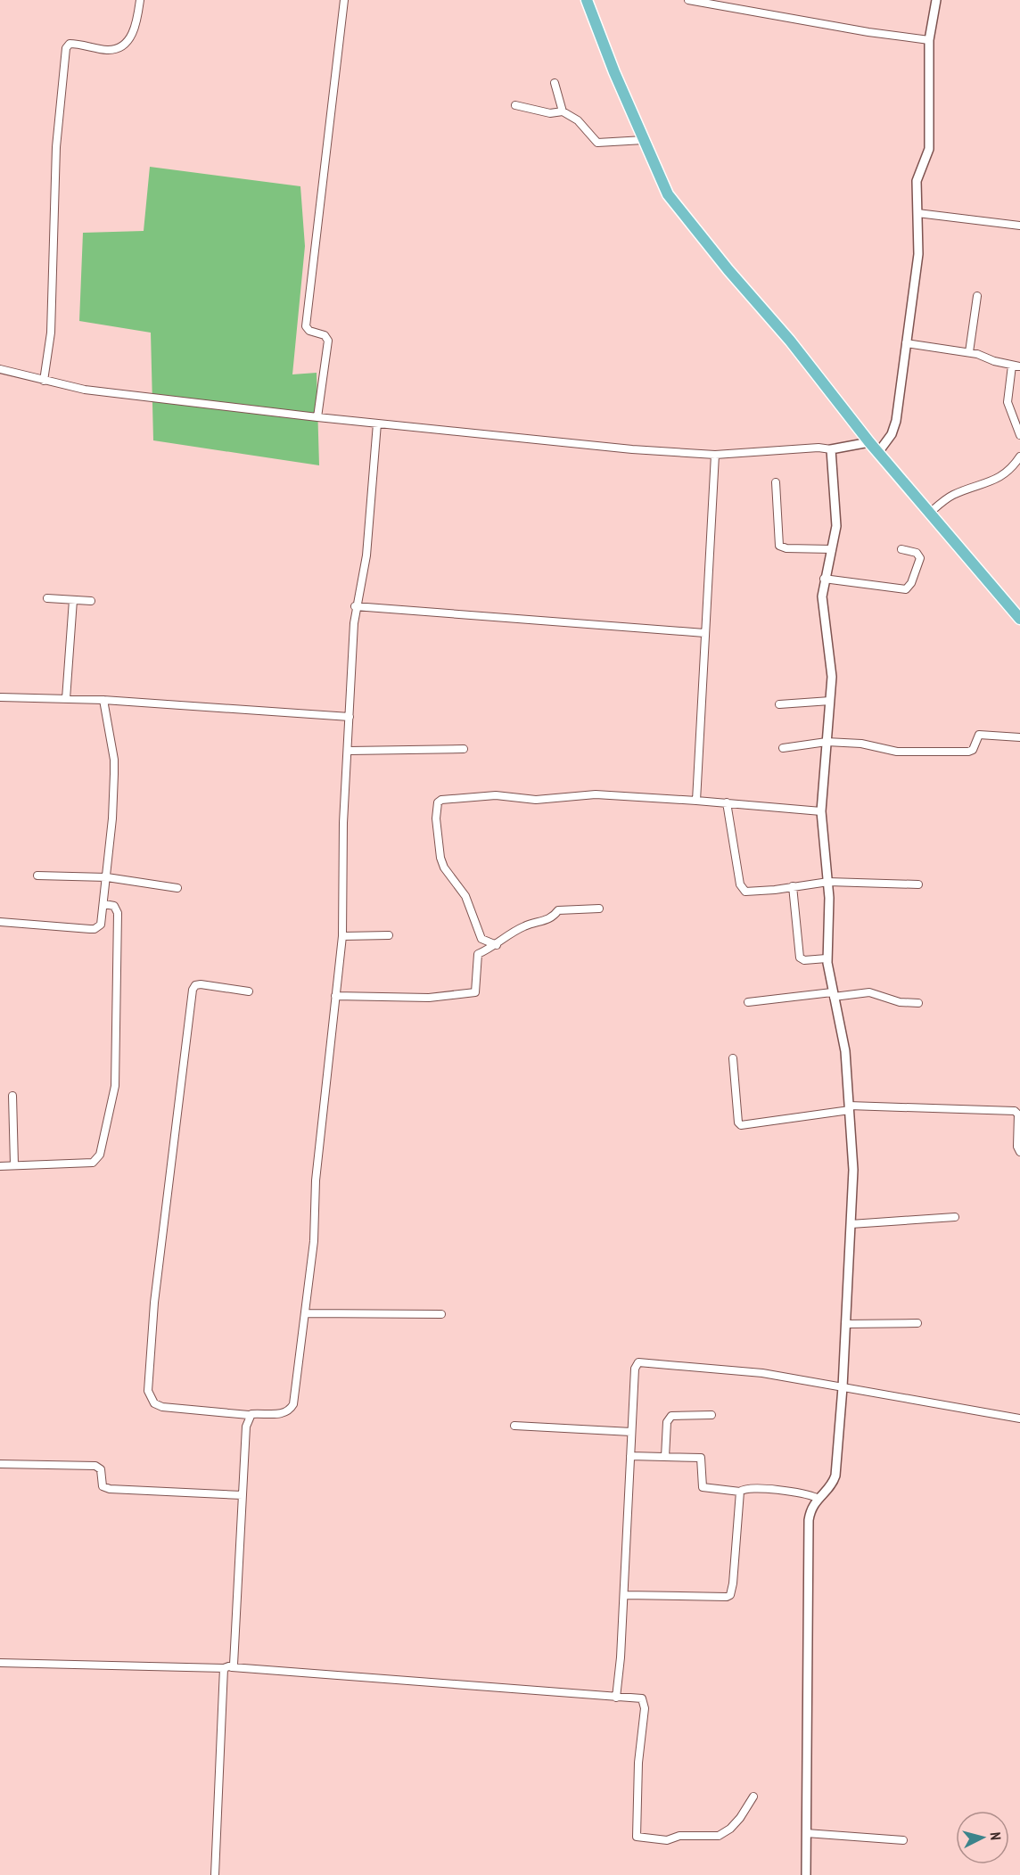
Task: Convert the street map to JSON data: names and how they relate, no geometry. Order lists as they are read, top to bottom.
{
  "north": "right"
}
